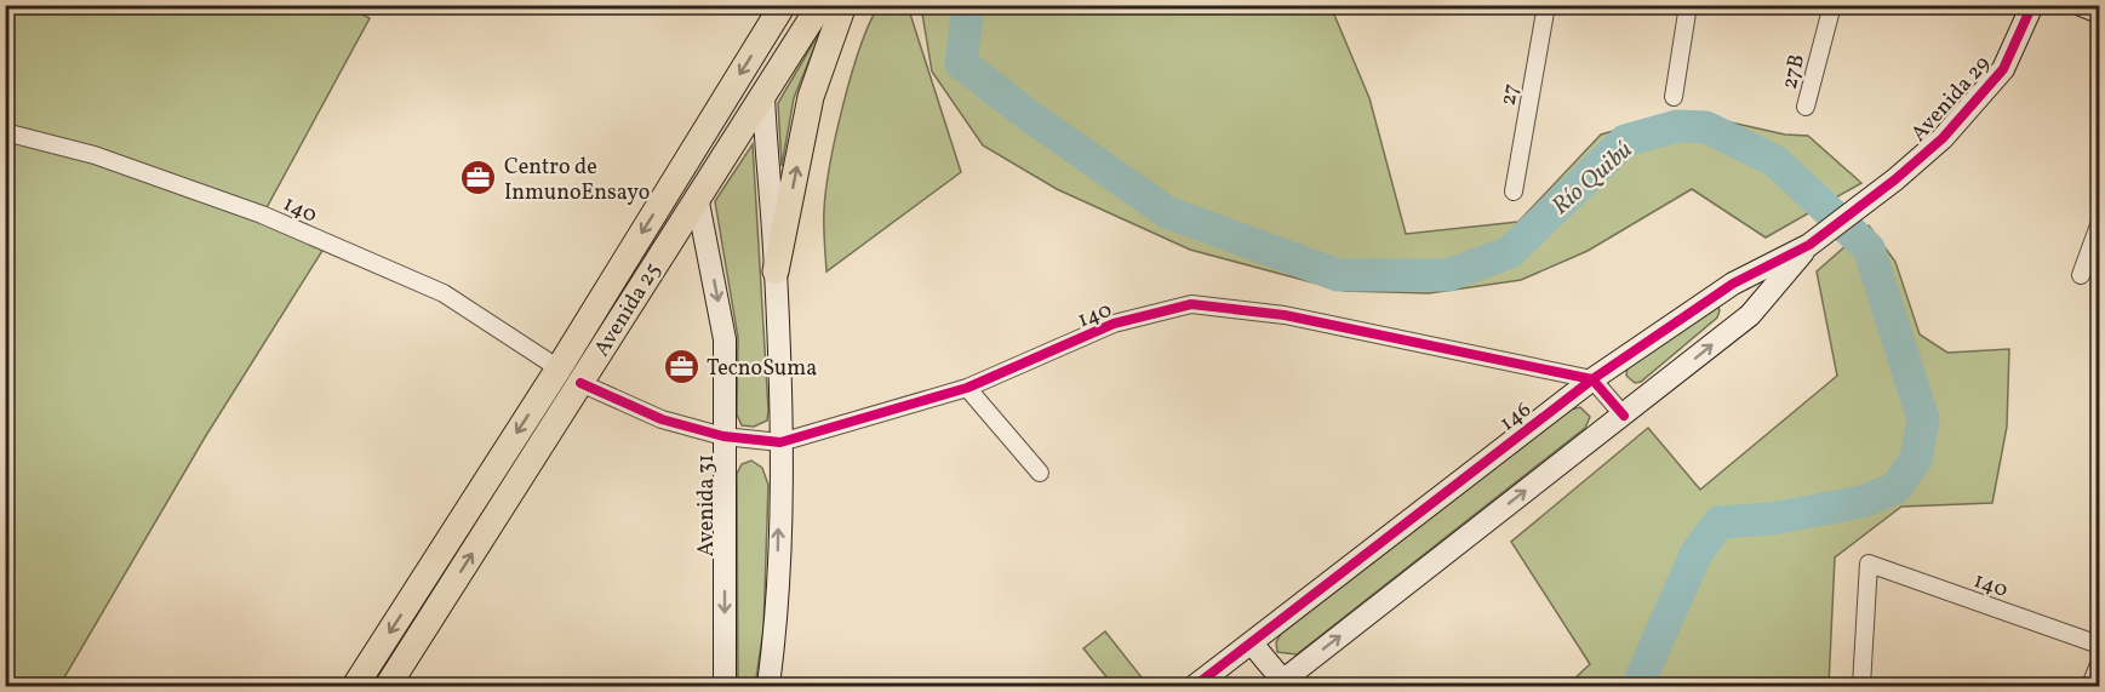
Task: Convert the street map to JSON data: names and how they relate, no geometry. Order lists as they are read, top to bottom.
{
  "streets": {
    "main road": ["Avenida 25"],
    "street": [
      "27B",
      "27",
      "Avenida 29",
      "140",
      "146",
      "Avenida 31"
    ]
  },
  "crossings": [
    ["Avenida 29", "146"],
    ["140", "Avenida 25"],
    ["140", "146"],
    ["140", "Avenida 31"],
    ["Avenida 25", "Avenida 31"]
  ],
  "water": ["Río Quibú"],
  "places": {
    "office": ["Centro de InmunoEnsayo", "TecnoSuma"]
  }
}
